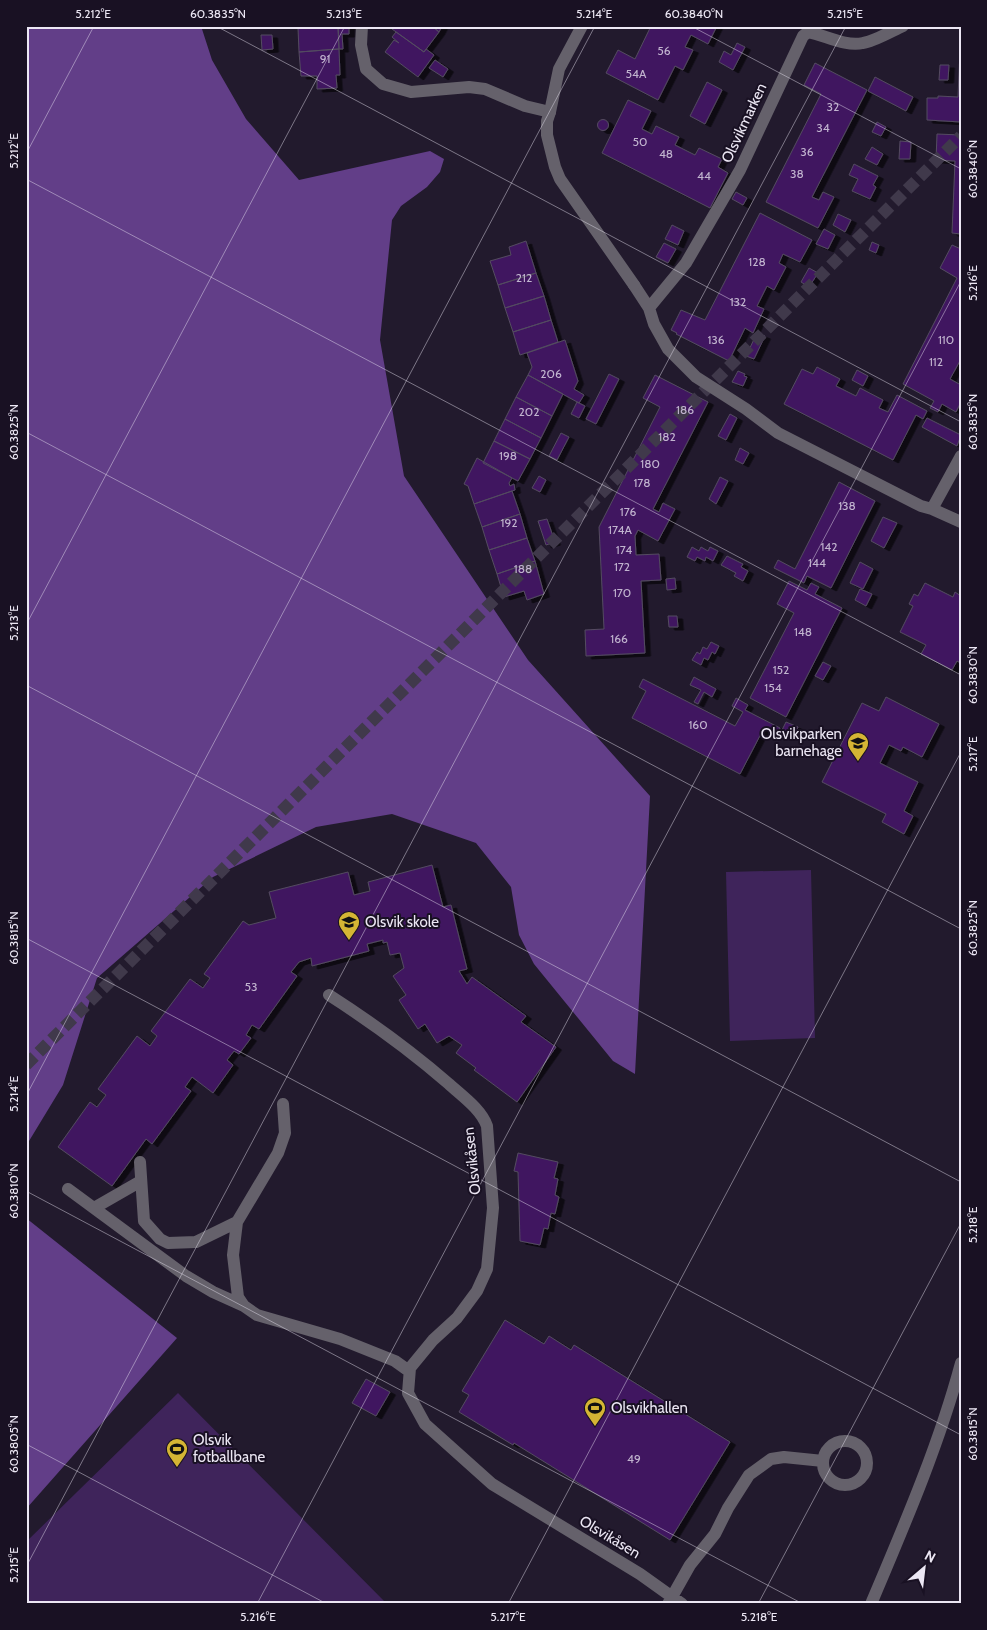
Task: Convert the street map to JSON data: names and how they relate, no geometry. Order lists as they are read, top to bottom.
{
  "streets": {
    "street": ["Olsvikmarken", "Olsvikåsen"]
  },
  "places": {
    "school or university": ["Olsvikparken barnehage", "Olsvik skole"],
    "sports": ["Olsvikhallen", "Olsvik fotballbane"]
  },
  "house_numbers": [
    "56",
    "91",
    "54A",
    "32",
    "34",
    "50",
    "36",
    "48",
    "38",
    "44",
    "128",
    "212",
    "132",
    "136",
    "110",
    "112",
    "206",
    "186",
    "202",
    "182",
    "198",
    "180",
    "178",
    "138",
    "176",
    "192",
    "174A",
    "142",
    "174",
    "144",
    "172",
    "188",
    "170",
    "148",
    "166",
    "152",
    "154",
    "160",
    "53",
    "49"
  ],
  "north": "top right",
  "coordinates": [
    "5.212°E",
    "60.3835°N",
    "5.213°E",
    "5.214°E",
    "60.3840°N",
    "5.215°E",
    "5.216°E",
    "60.3825°N",
    "60.3830°N",
    "5.217°E",
    "60.3815°N",
    "60.3810°N",
    "5.218°E",
    "60.3805°N"
  ]
}
